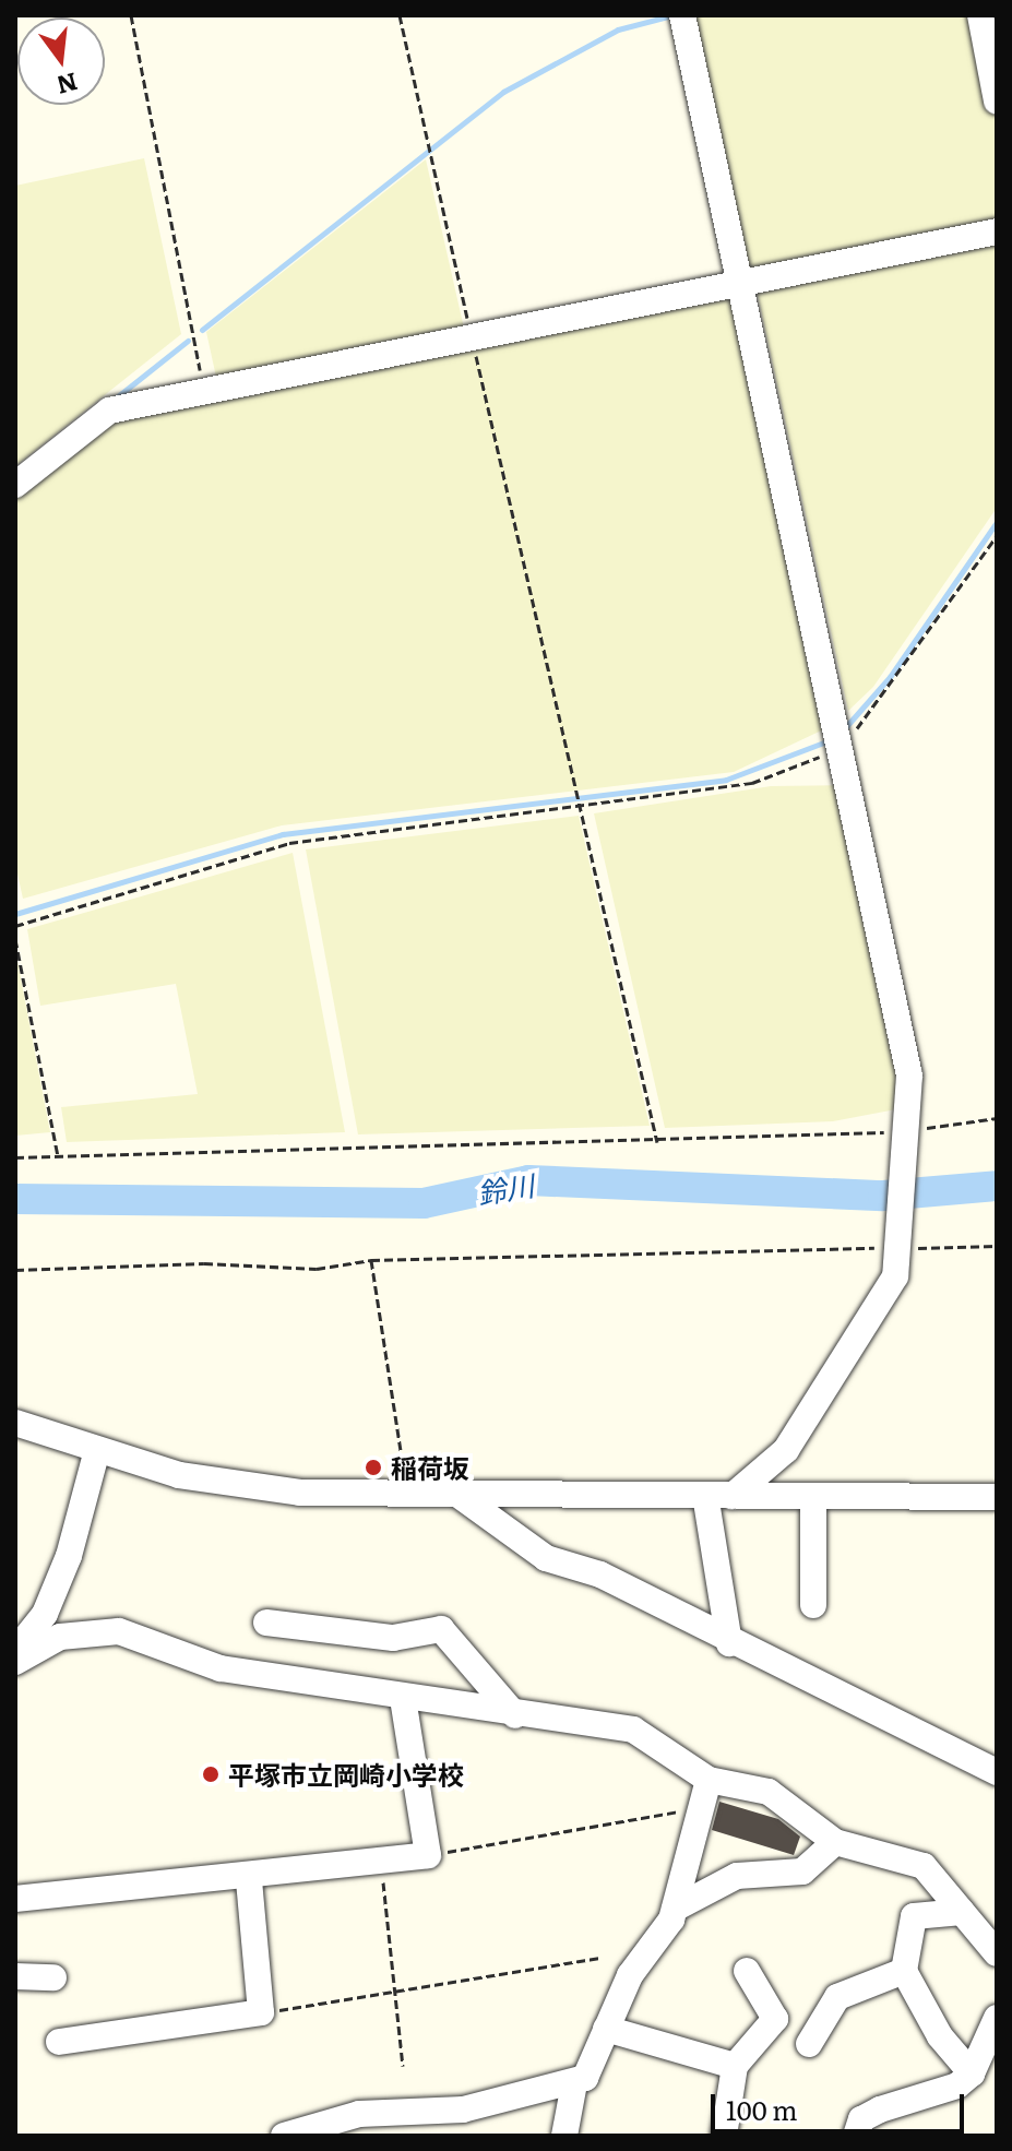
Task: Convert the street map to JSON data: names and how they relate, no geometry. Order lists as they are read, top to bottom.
{
  "water": ["鈴川"],
  "places": ["稲荷坂", "平塚市立岡崎小学校"],
  "scale_bar": "100 m",
  "north": "bottom"
}
